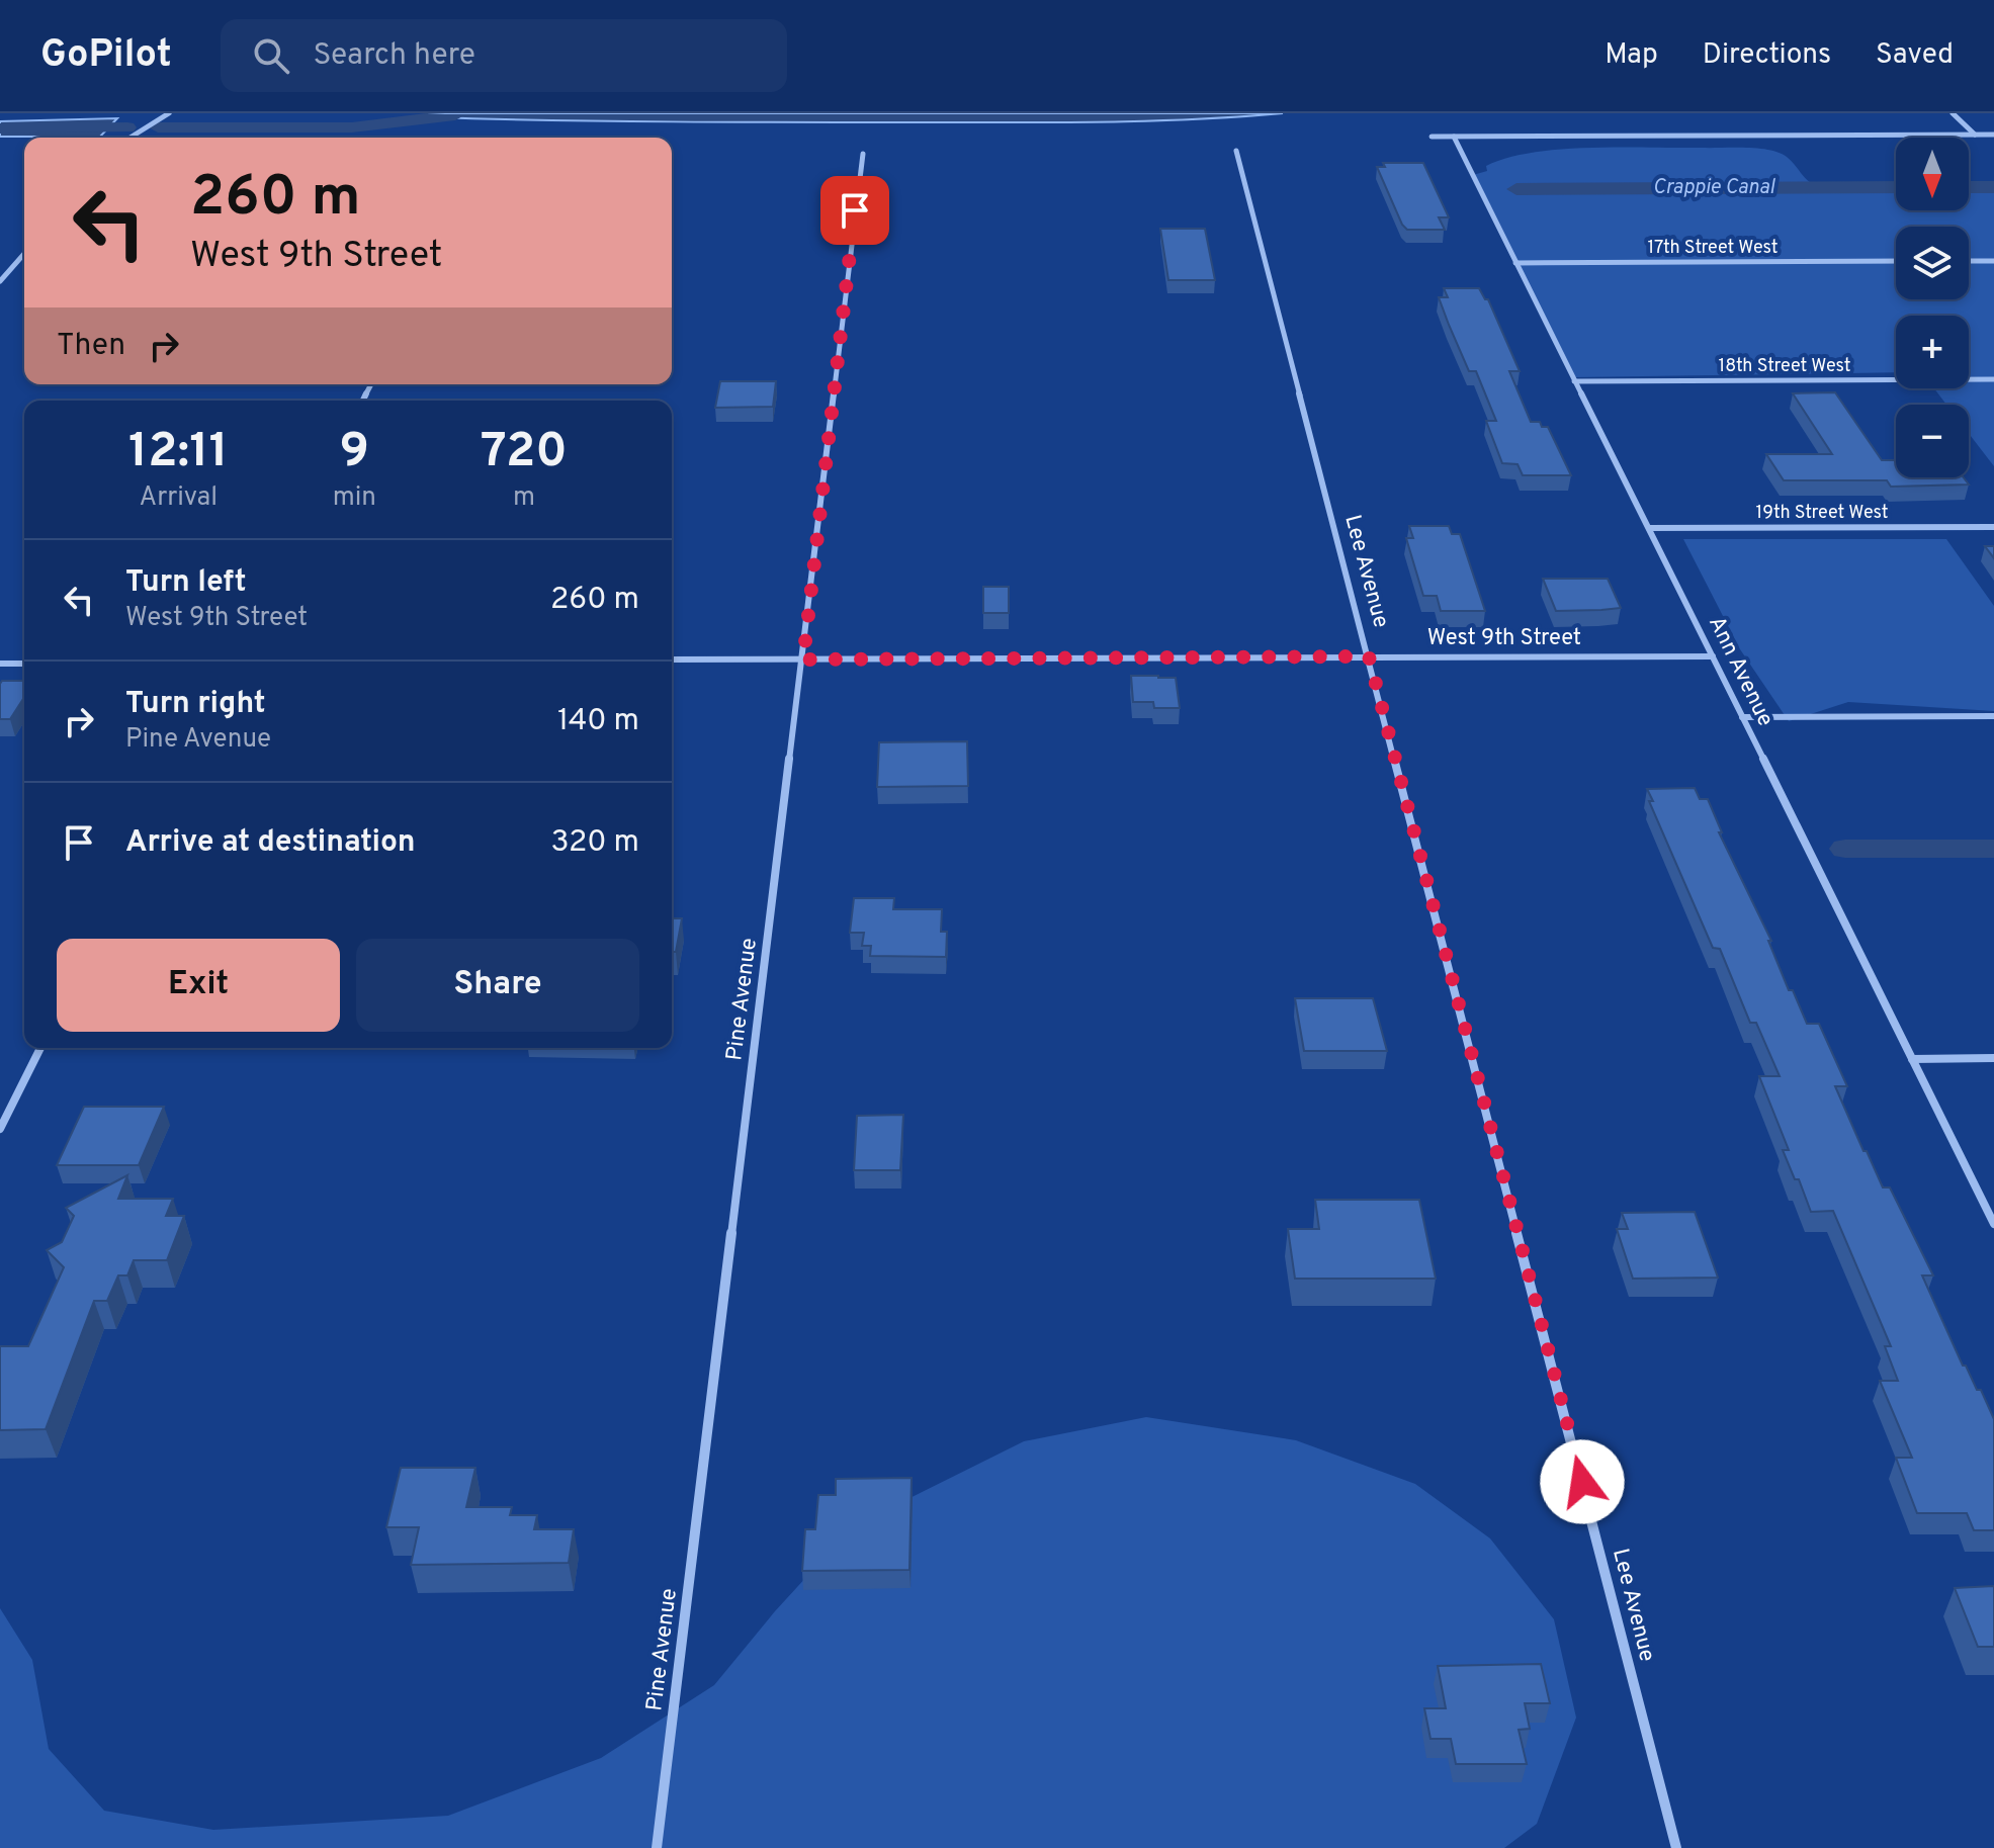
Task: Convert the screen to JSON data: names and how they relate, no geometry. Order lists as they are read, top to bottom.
{
  "streets": {
    "street": [
      "17th Street West",
      "18th Street West",
      "19th Street West",
      "Lee Avenue",
      "West 9th Street",
      "Ann Avenue",
      "Pine Avenue"
    ]
  },
  "crossings": [
    ["17th Street West", "Ann Avenue"],
    ["18th Street West", "Ann Avenue"],
    ["19th Street West", "Ann Avenue"],
    ["Lee Avenue", "West 9th Street"],
    ["West 9th Street", "Ann Avenue"],
    ["West 9th Street", "Pine Avenue"]
  ],
  "water": ["Crappie Canal"],
  "north": "bottom",
  "page": {
    "header": "GoPilot",
    "search": "Search here",
    "nav": ["Map", "Directions", "Saved"],
    "map_buttons": ["+", "−"],
    "turn": ["260 m", "West 9th Street"],
    "then": "Then",
    "eta": [
      "12:11",
      "Arrival",
      "9",
      "min",
      "720",
      "m"
    ],
    "list": [
      {
        "name": "Turn left",
        "note": "West 9th Street",
        "value": "260 m"
      },
      {
        "name": "Turn right",
        "note": "Pine Avenue",
        "value": "140 m"
      },
      {
        "name": "Arrive at destination",
        "value": "320 m"
      }
    ],
    "buttons": ["Exit", "Share"]
  }
}
